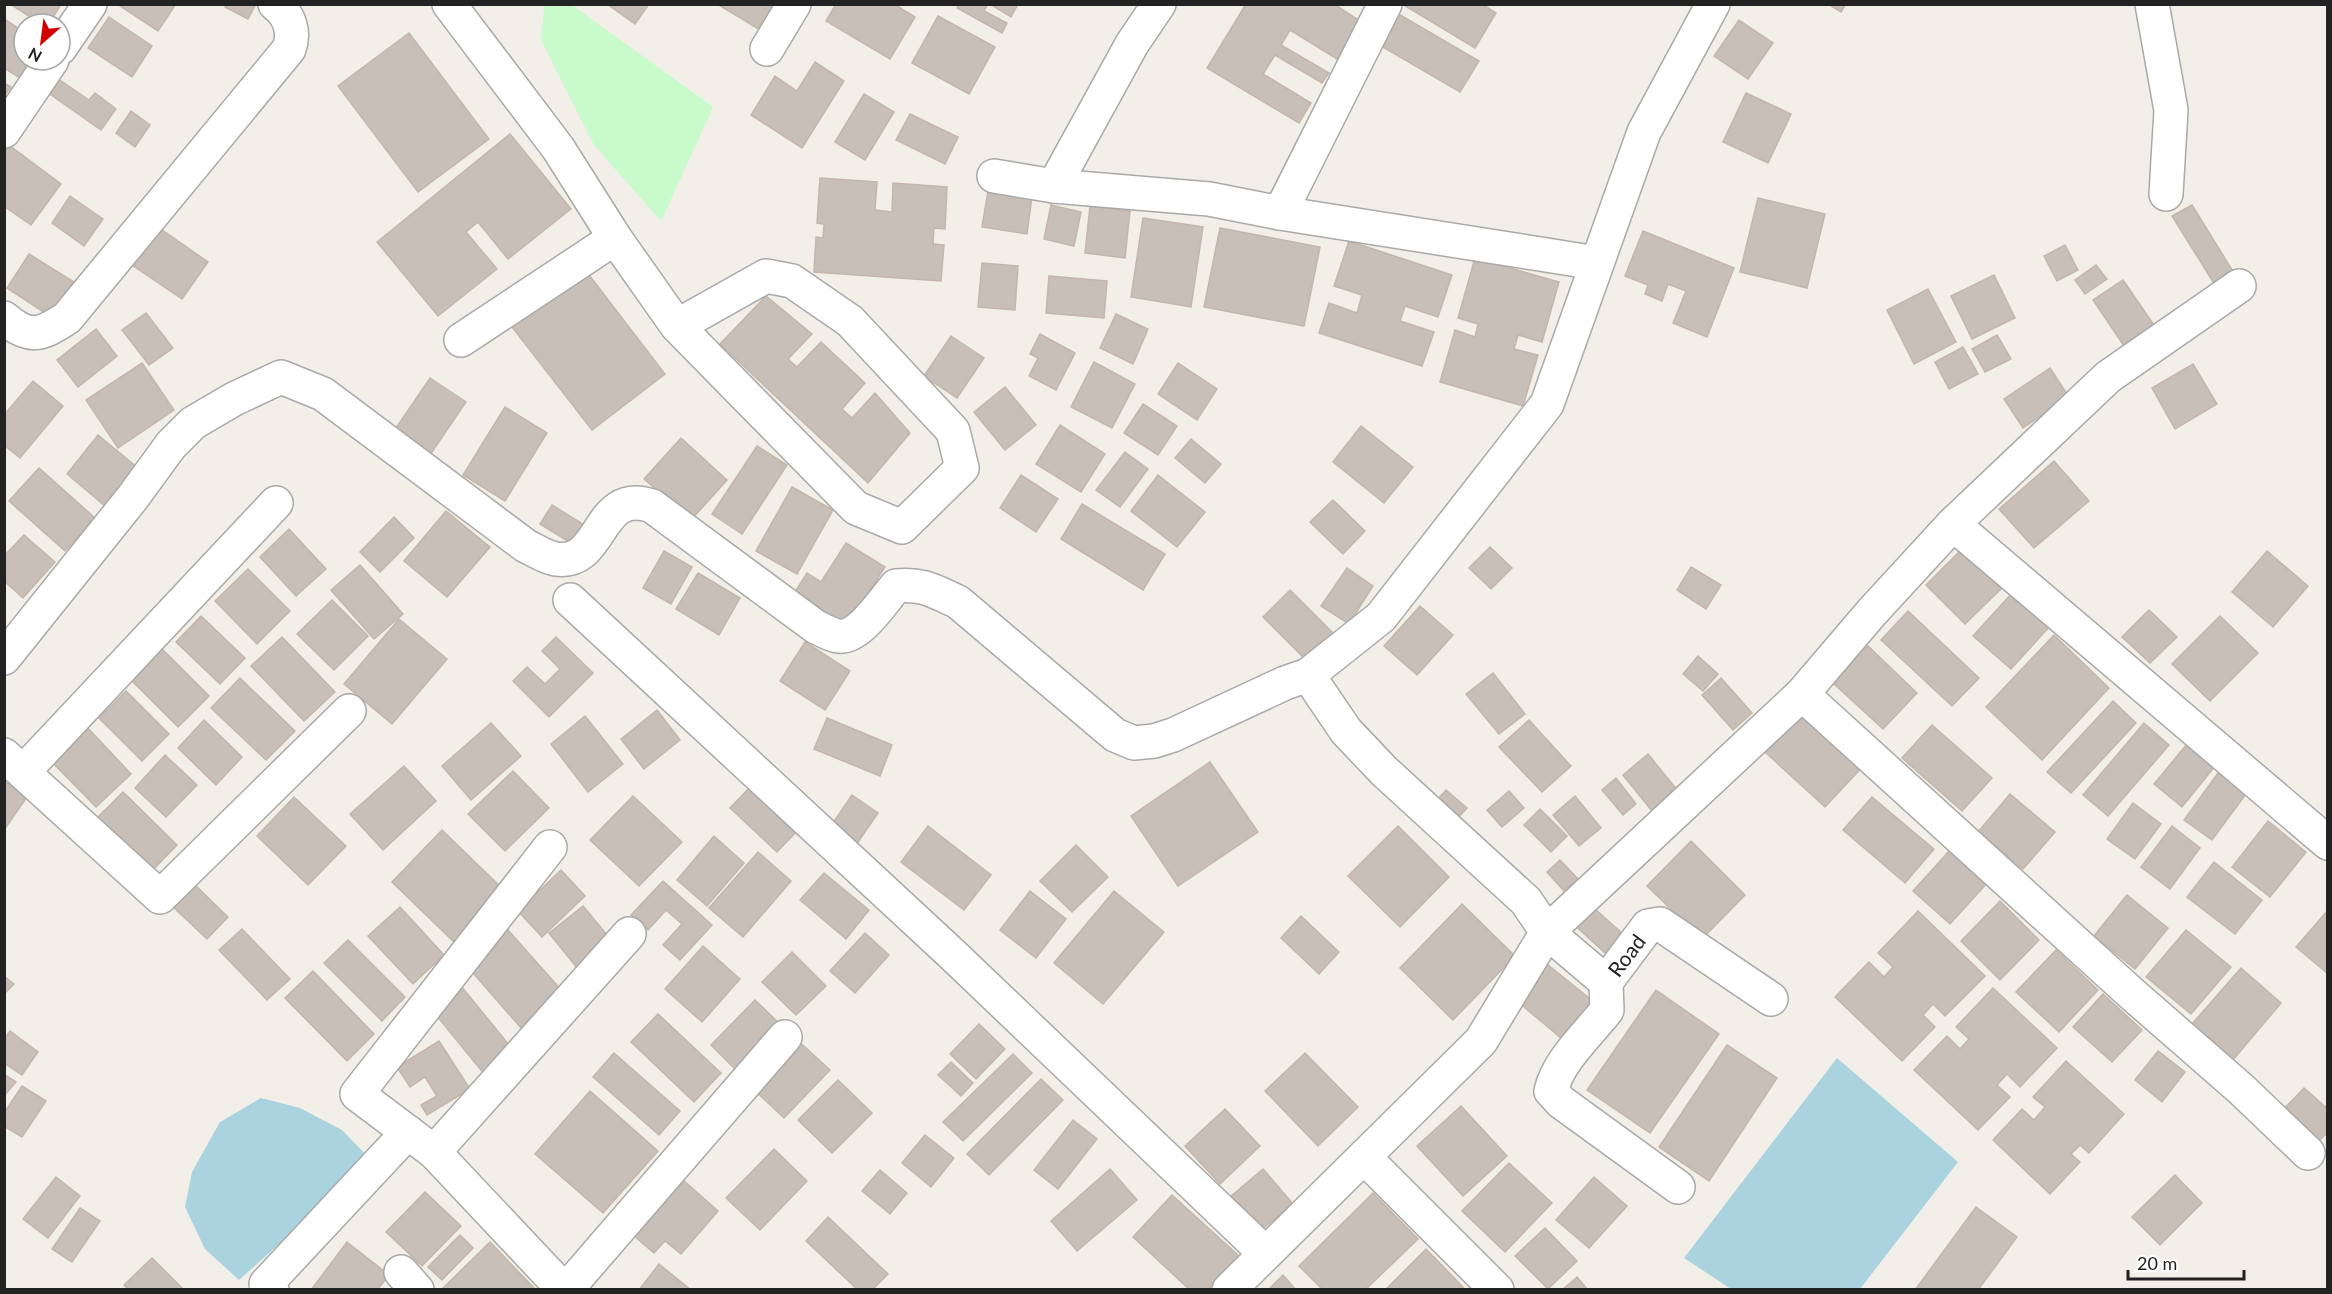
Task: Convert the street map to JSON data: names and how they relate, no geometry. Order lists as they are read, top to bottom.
{
  "streets": {
    "street": ["Road"]
  },
  "scale_bar": "20 m",
  "north": "bottom left"
}
